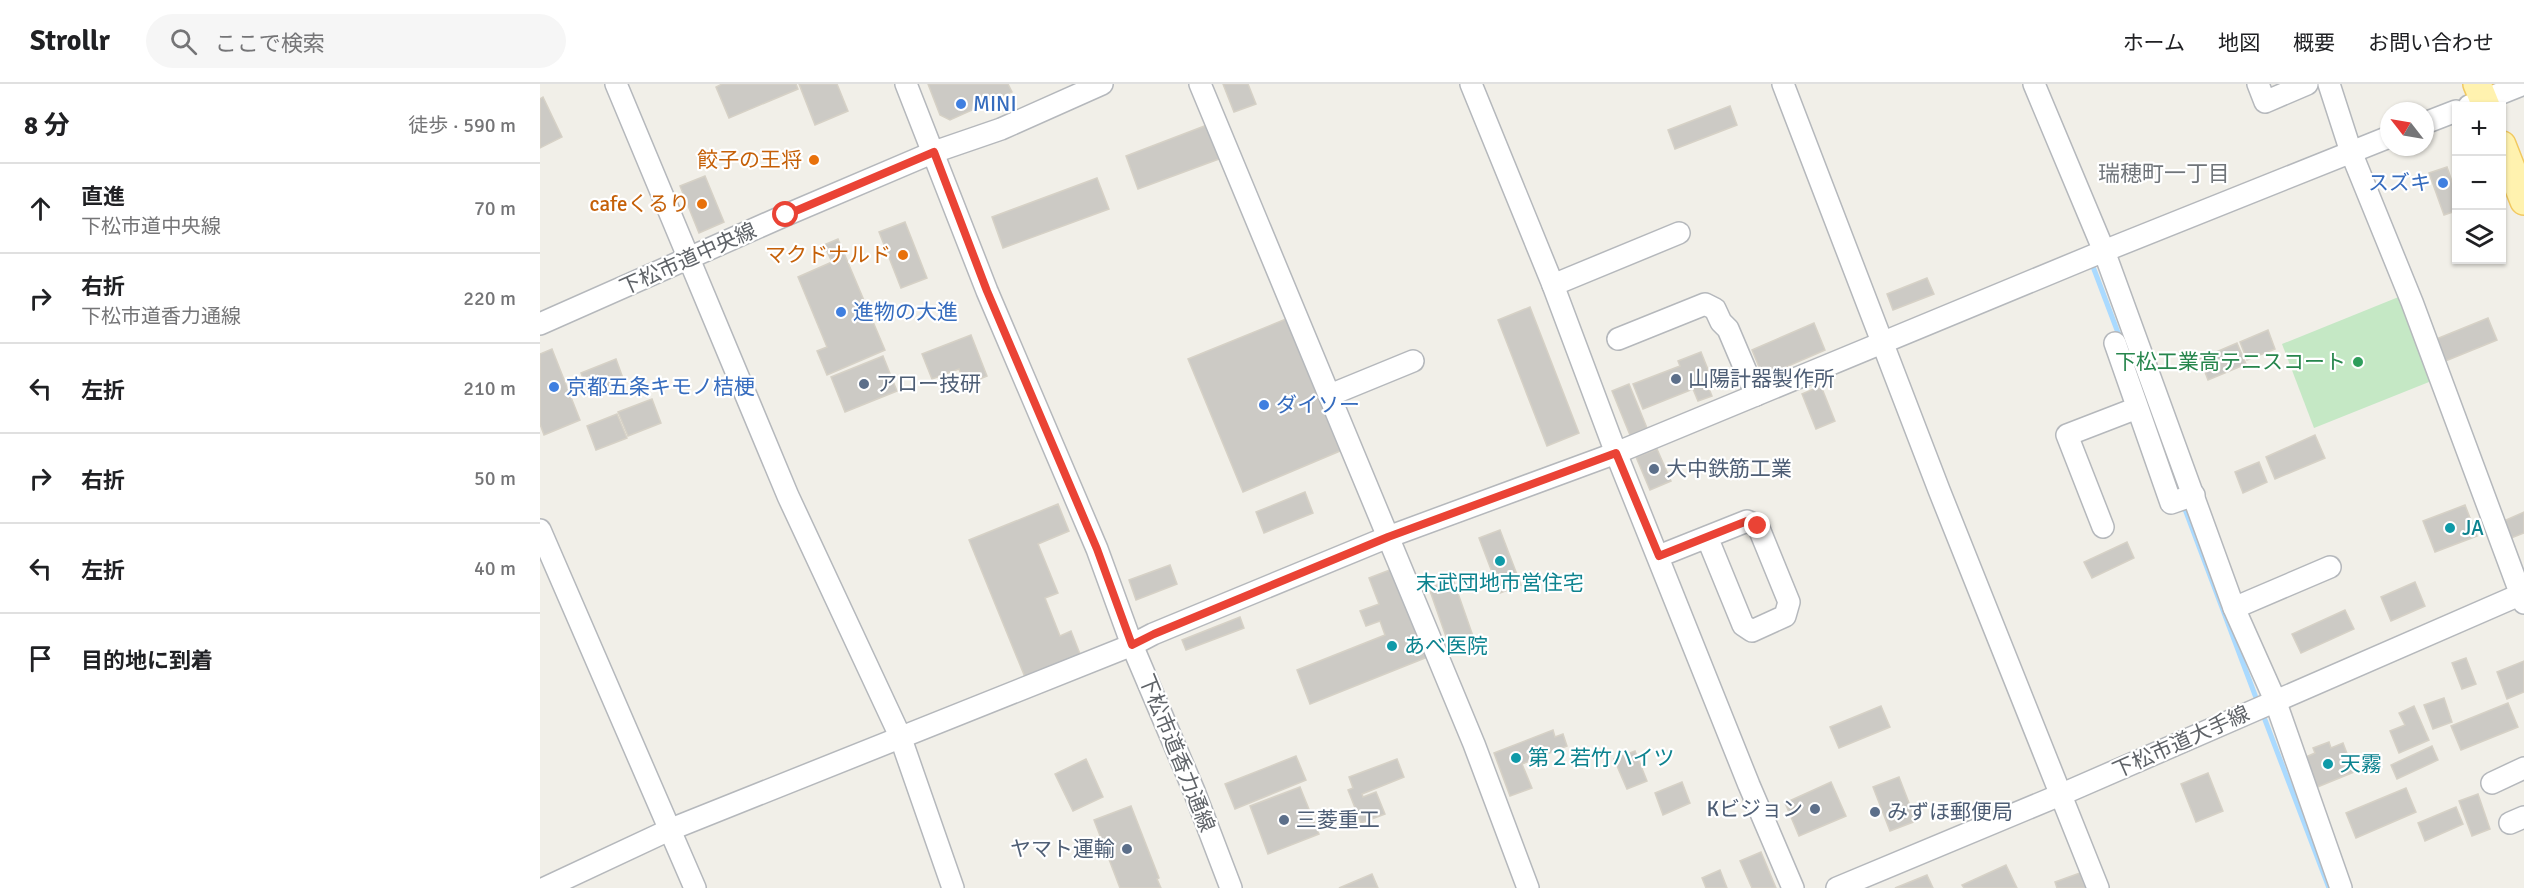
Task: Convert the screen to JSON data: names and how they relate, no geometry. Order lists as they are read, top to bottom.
{
  "streets": {
    "street": ["下松市道中央線", "下松市道大手線", "下松市道香力通線"]
  },
  "crossings": [
    ["下松市道中央線", "下松市道香力通線"]
  ],
  "districts": ["瑞穂町一丁目"],
  "places": [
    "MINI",
    "餃子の王将",
    "スズキ",
    "cafeくるり",
    "マクドナルド",
    "進物の大進",
    "下松工業高テニスコート",
    "山陽計器製作所",
    "アロー技研",
    "京都五条キモノ桔梗",
    "ダイソー",
    "大中鉄筋工業",
    "JA",
    "末武団地市営住宅",
    "あべ医院",
    "第２若竹ハイツ",
    "天霧",
    "Kビジョン",
    "みずほ郵便局",
    "三菱重工",
    "ヤマト運輸"
  ],
  "north": "top left",
  "page": {
    "header": "Strollr",
    "search": "ここで検索",
    "nav": [
      "ホーム",
      "地図",
      "概要",
      "お問い合わせ"
    ],
    "heading": ["8 分", "徒歩 · 590 m"],
    "map_buttons": ["+", "−"],
    "list": [
      ["直進", "下松市道中央線", "70 m"],
      ["右折", "下松市道香力通線", "220 m"],
      ["左折", "210 m"],
      ["右折", "50 m"],
      ["左折", "40 m"],
      "目的地に到着"
    ]
  }
}
